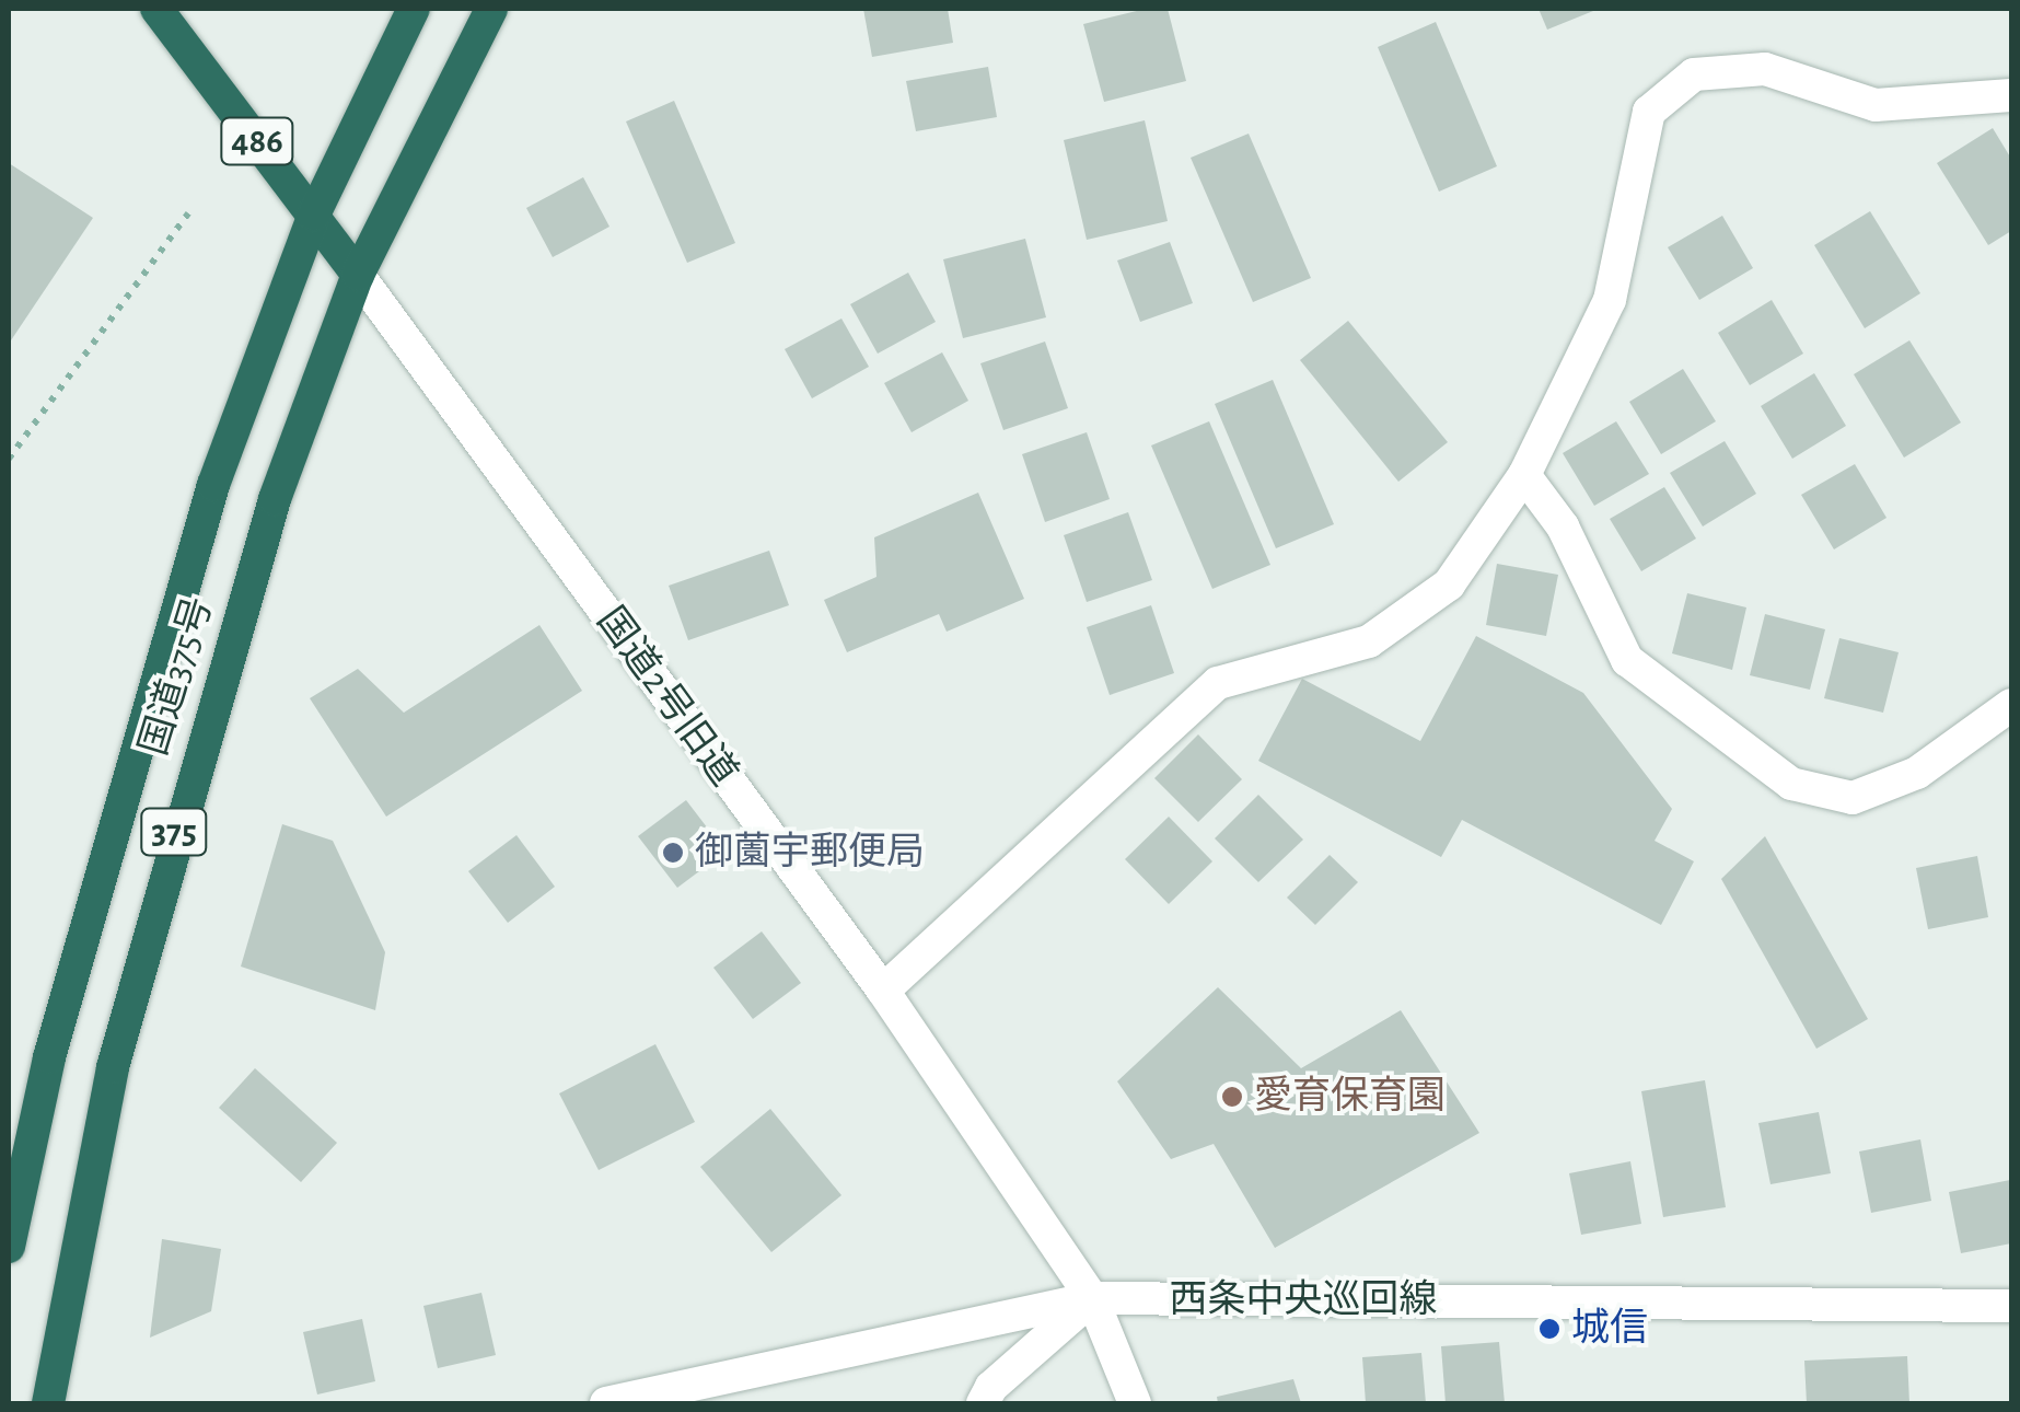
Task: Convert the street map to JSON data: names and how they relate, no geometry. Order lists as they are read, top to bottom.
{
  "streets": {
    "highway": ["486", "国道375号", "375"],
    "street": ["国道2号旧道", "西条中央巡回線"]
  },
  "crossings": [
    ["486", "国道375号"],
    ["486", "国道2号旧道"],
    ["国道375号", "国道2号旧道"],
    ["国道2号旧道", "西条中央巡回線"]
  ],
  "places": ["御薗宇郵便局", "愛育保育園", "城信"]
}
